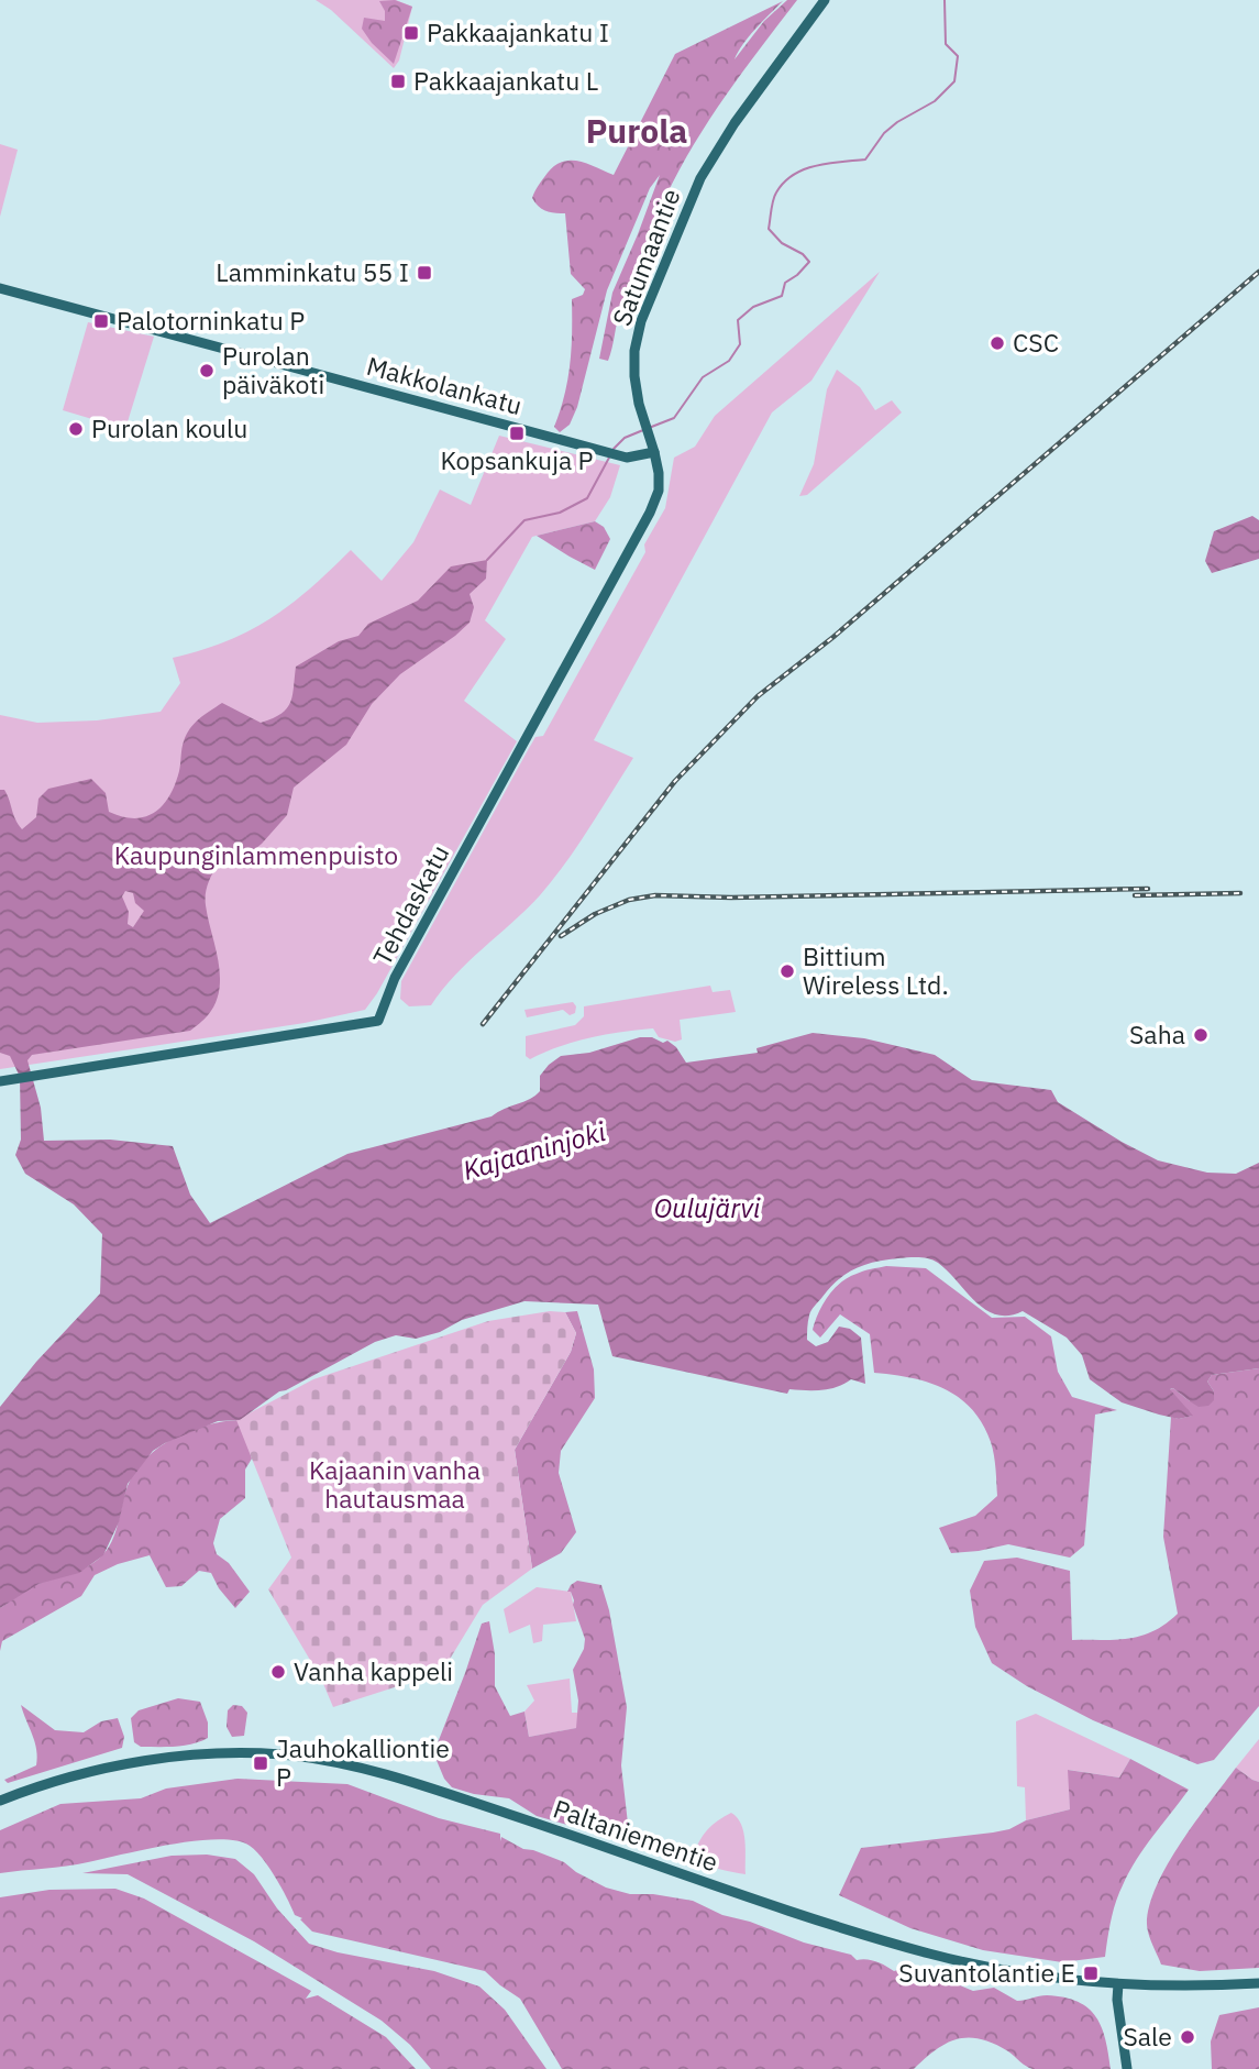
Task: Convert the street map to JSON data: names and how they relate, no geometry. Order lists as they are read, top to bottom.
{
  "streets": {
    "street": [
      "Satumaantie",
      "Makkolankatu",
      "Tehdaskatu",
      "Paltaniementie"
    ]
  },
  "crossings": [
    ["Satumaantie", "Makkolankatu"],
    ["Satumaantie", "Tehdaskatu"]
  ],
  "districts": ["Purola"],
  "water": ["Kajaaninjoki", "Oulujärvi"],
  "parks": ["Kaupunginlammenpuisto", "Kajaanin vanha hautausmaa"],
  "places": {
    "transit": [
      "Pakkaajankatu I",
      "Pakkaajankatu L",
      "Lamminkatu 55 I",
      "Palotorninkatu P",
      "Kopsankuja P",
      "Jauhokalliontie P",
      "Suvantolantie E"
    ],
    "other": [
      "CSC",
      "Purolan päiväkoti",
      "Purolan koulu",
      "Bittium Wireless Ltd.",
      "Saha",
      "Vanha kappeli",
      "Sale"
    ]
  }
}
